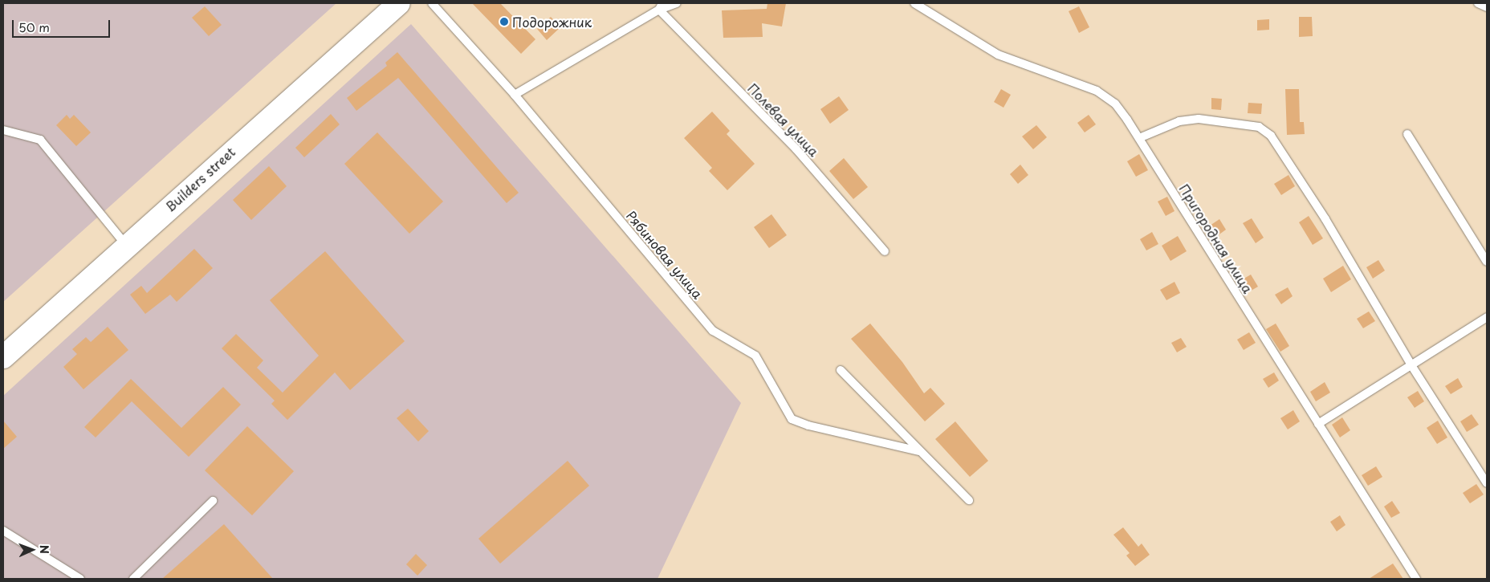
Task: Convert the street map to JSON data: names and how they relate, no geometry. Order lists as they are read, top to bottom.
{
  "streets": {
    "main road": ["Builders street"],
    "lane": ["Полевая улица", "Пригородная улица", "Рябиновая улица"]
  },
  "places": ["Подорожник"],
  "scale_bar": "50 m",
  "north": "right"
}
